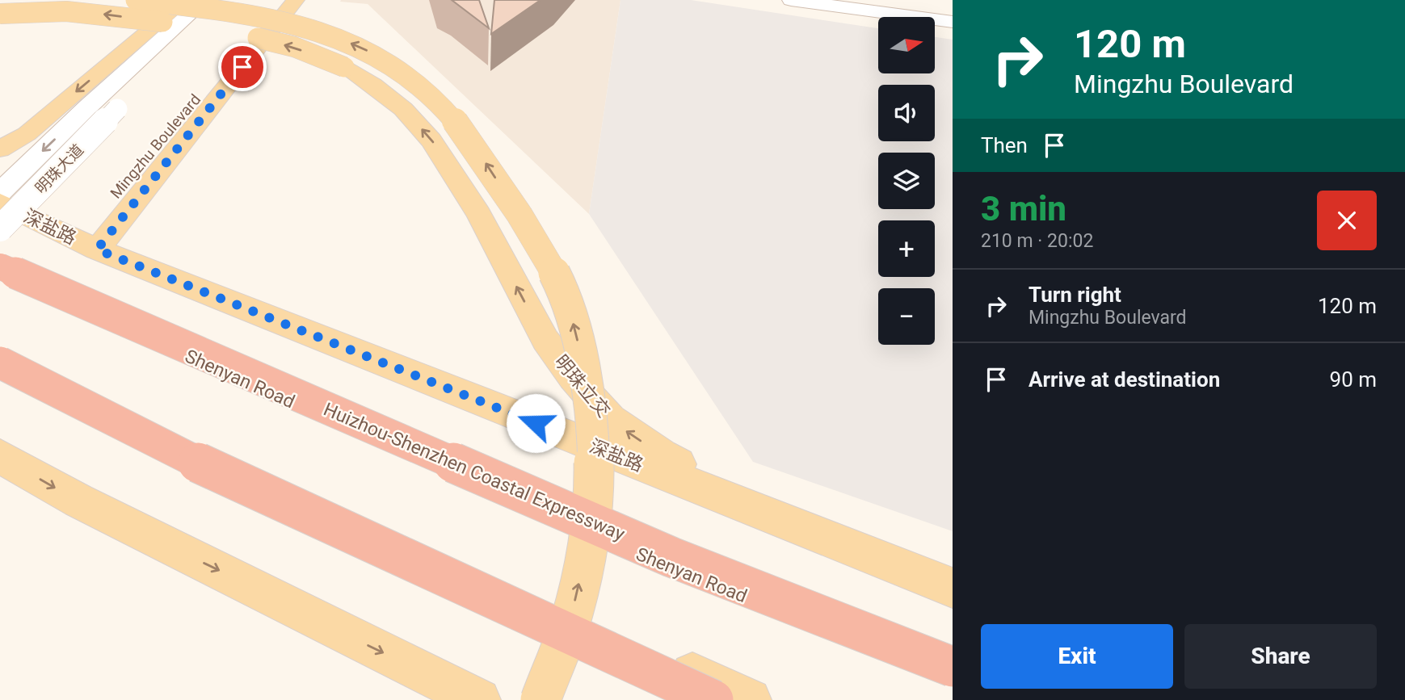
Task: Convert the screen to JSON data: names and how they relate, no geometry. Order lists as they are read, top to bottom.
{
  "streets": {
    "highway": ["Huizhou-Shenzhen Coastal Expressway"],
    "main road": [
      "Mingzhu Boulevard",
      "深盐路",
      "Shenyan Road",
      "明珠立交"
    ],
    "street": ["明珠大道"]
  },
  "crossings": [
    ["Mingzhu Boulevard", "深盐路"],
    ["深盐路", "明珠立交"]
  ],
  "north": "right",
  "page": {
    "turn": ["120 m", "Mingzhu Boulevard"],
    "map_buttons": ["+", "−"],
    "then": "Then",
    "heading": ["3 min", "210 m · 20:02"],
    "list": [
      {
        "name": "Turn right",
        "note": "Mingzhu Boulevard",
        "value": "120 m"
      },
      {
        "name": "Arrive at destination",
        "value": "90 m"
      }
    ],
    "buttons": ["Exit", "Share"]
  }
}
